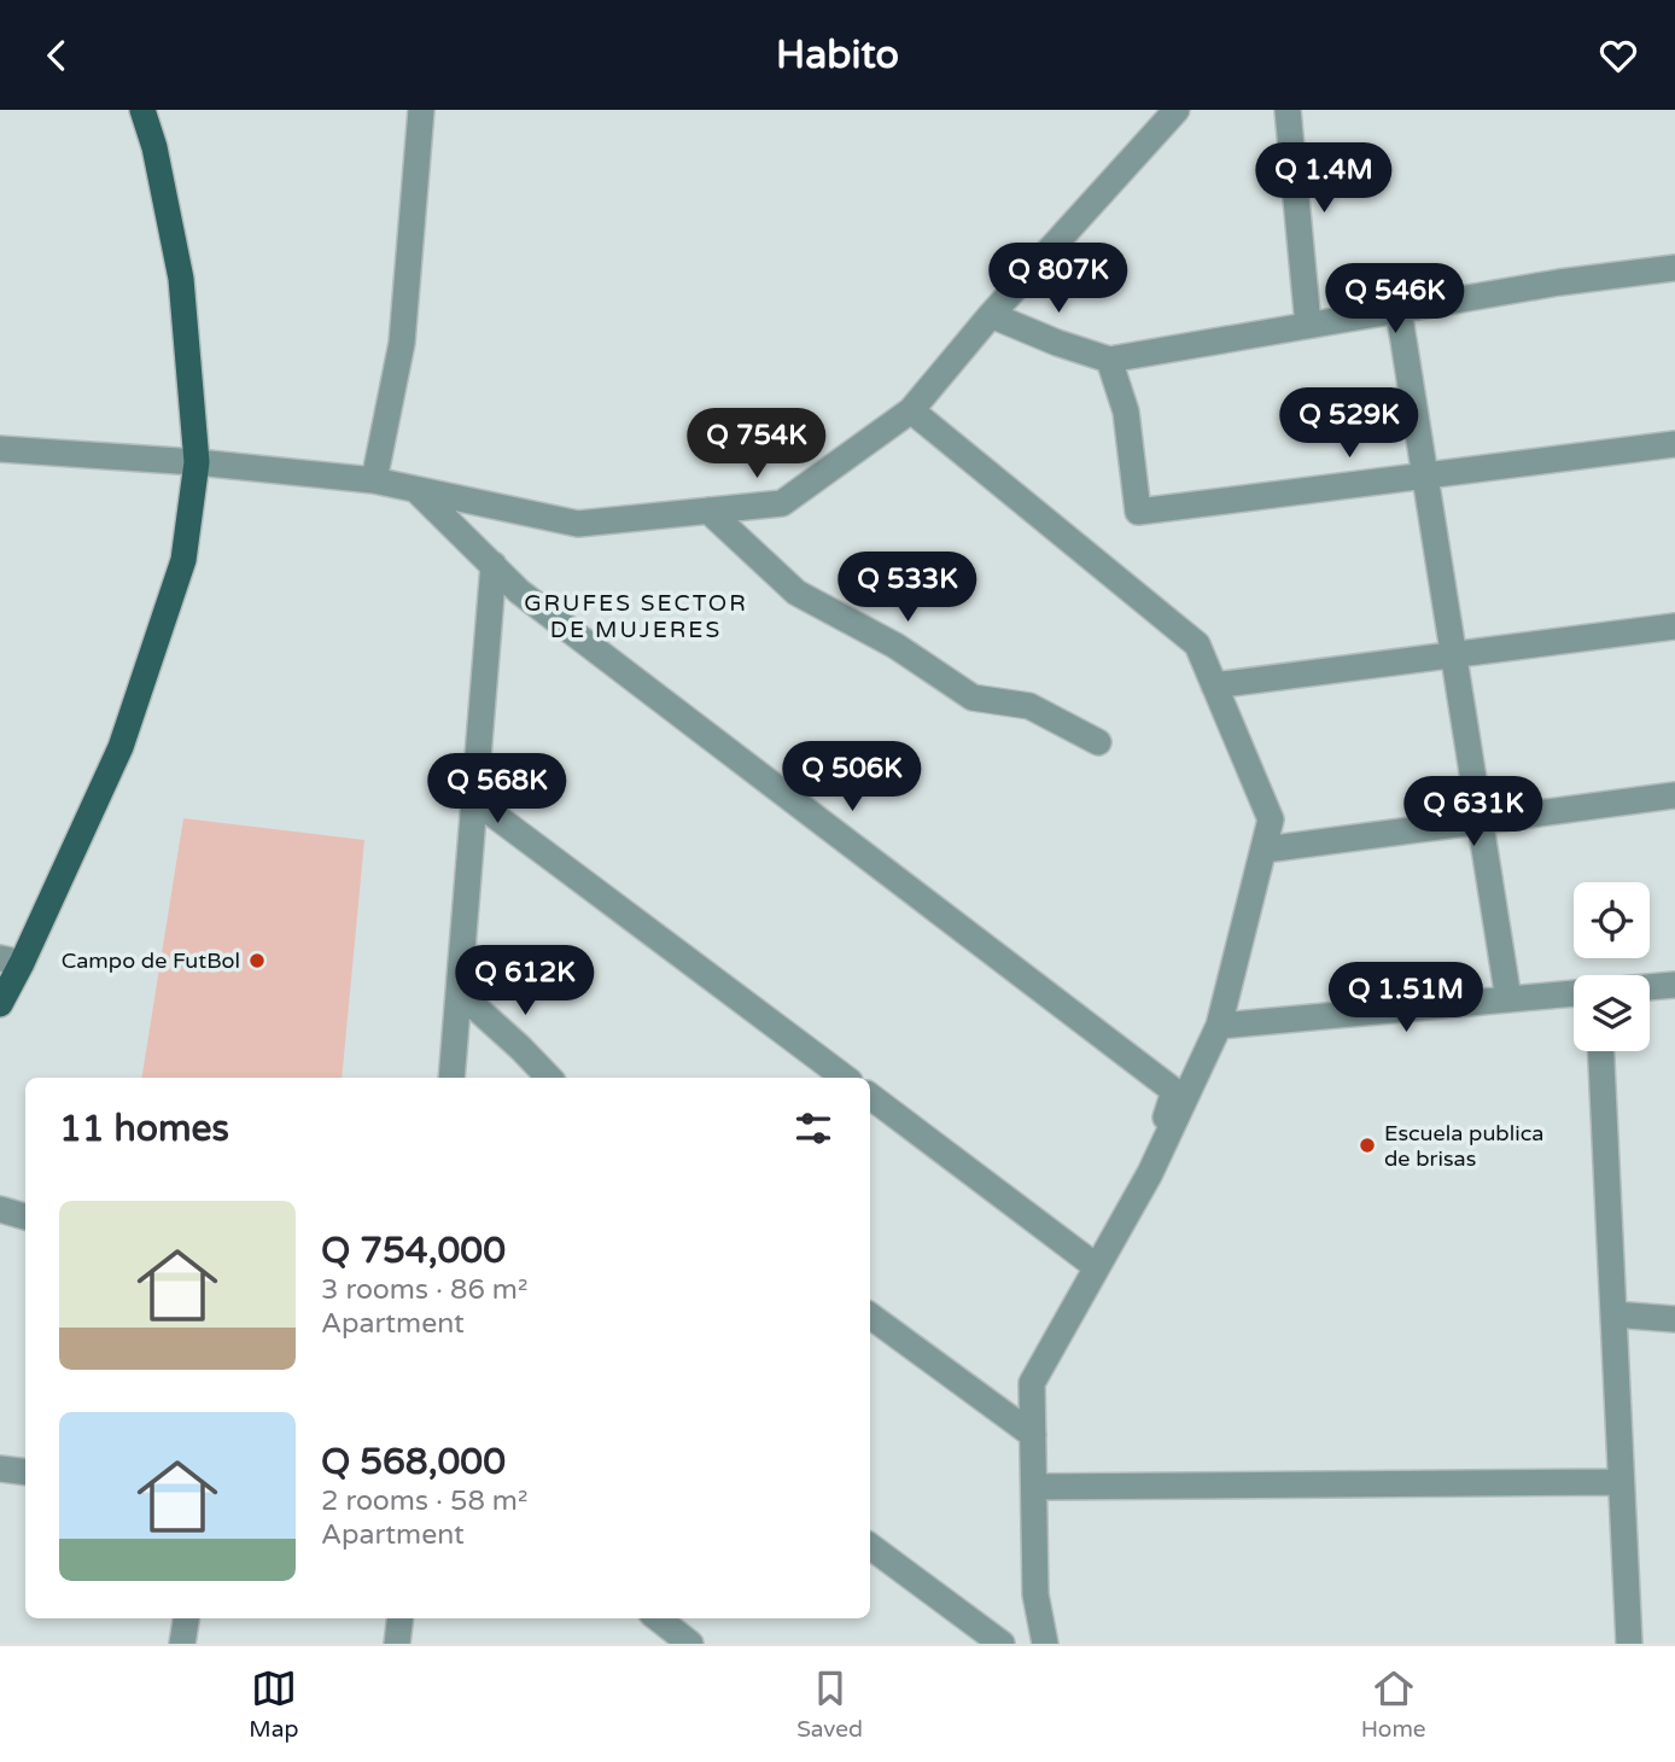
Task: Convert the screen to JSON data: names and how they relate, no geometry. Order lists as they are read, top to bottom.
{
  "districts": ["GRUFES SECTOR DE MUJERES"],
  "places": ["Campo de FutBol", "Escuela publica de brisas"],
  "page": {
    "header": "Habito",
    "price": [
      "Q 1.4M",
      "Q 807K",
      "Q 546K",
      "Q 529K",
      "Q 754K",
      "Q 533K",
      "Q 506K",
      "Q 568K",
      "Q 631K",
      "Q 612K",
      "Q 1.51M"
    ],
    "heading": "11 homes",
    "list": [
      {
        "name": "Q 754,000",
        "note": "3 rooms · 86 m² · Apartment"
      },
      {
        "name": "Q 568,000",
        "note": "2 rooms · 58 m² · Apartment"
      }
    ],
    "tabs": ["Map", "Saved", "Home"]
  }
}
